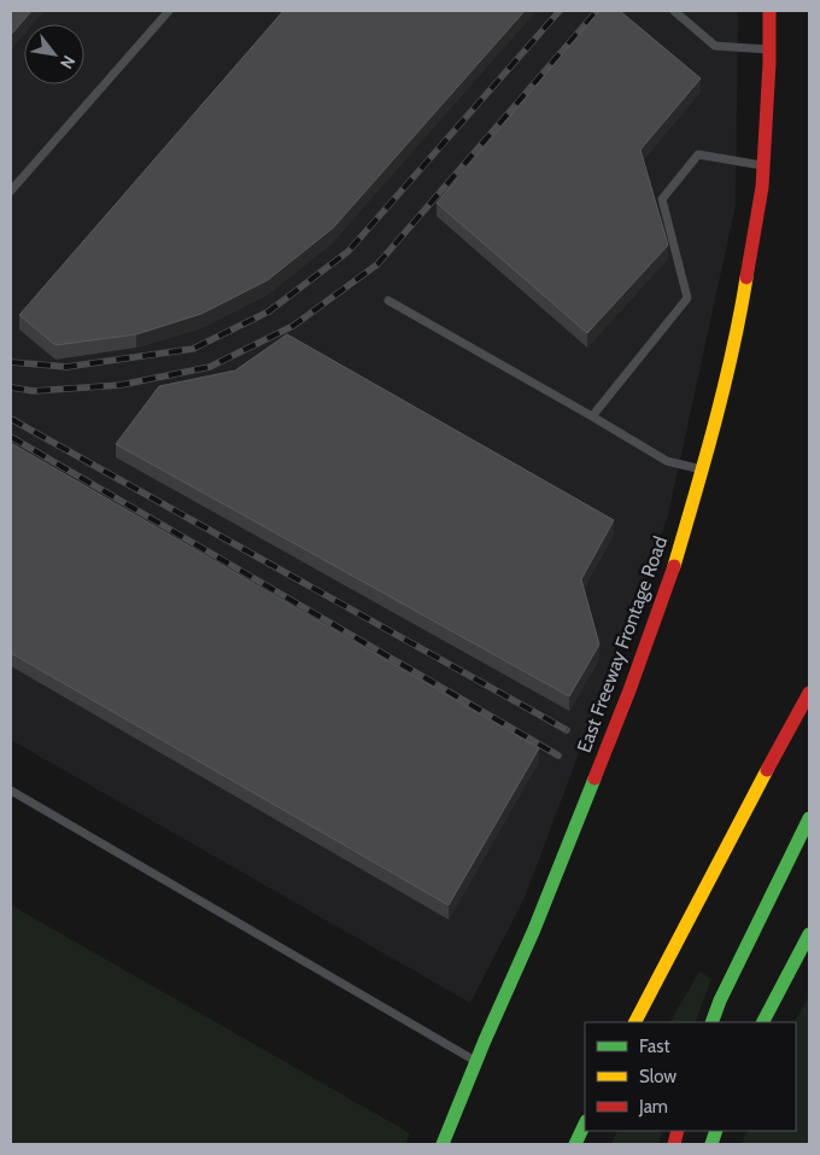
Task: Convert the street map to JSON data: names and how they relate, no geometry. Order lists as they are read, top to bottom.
{
  "streets": {
    "main road": ["East Freeway Frontage Road"]
  },
  "legend": ["Fast", "Slow", "Jam"],
  "north": "bottom right"
}
